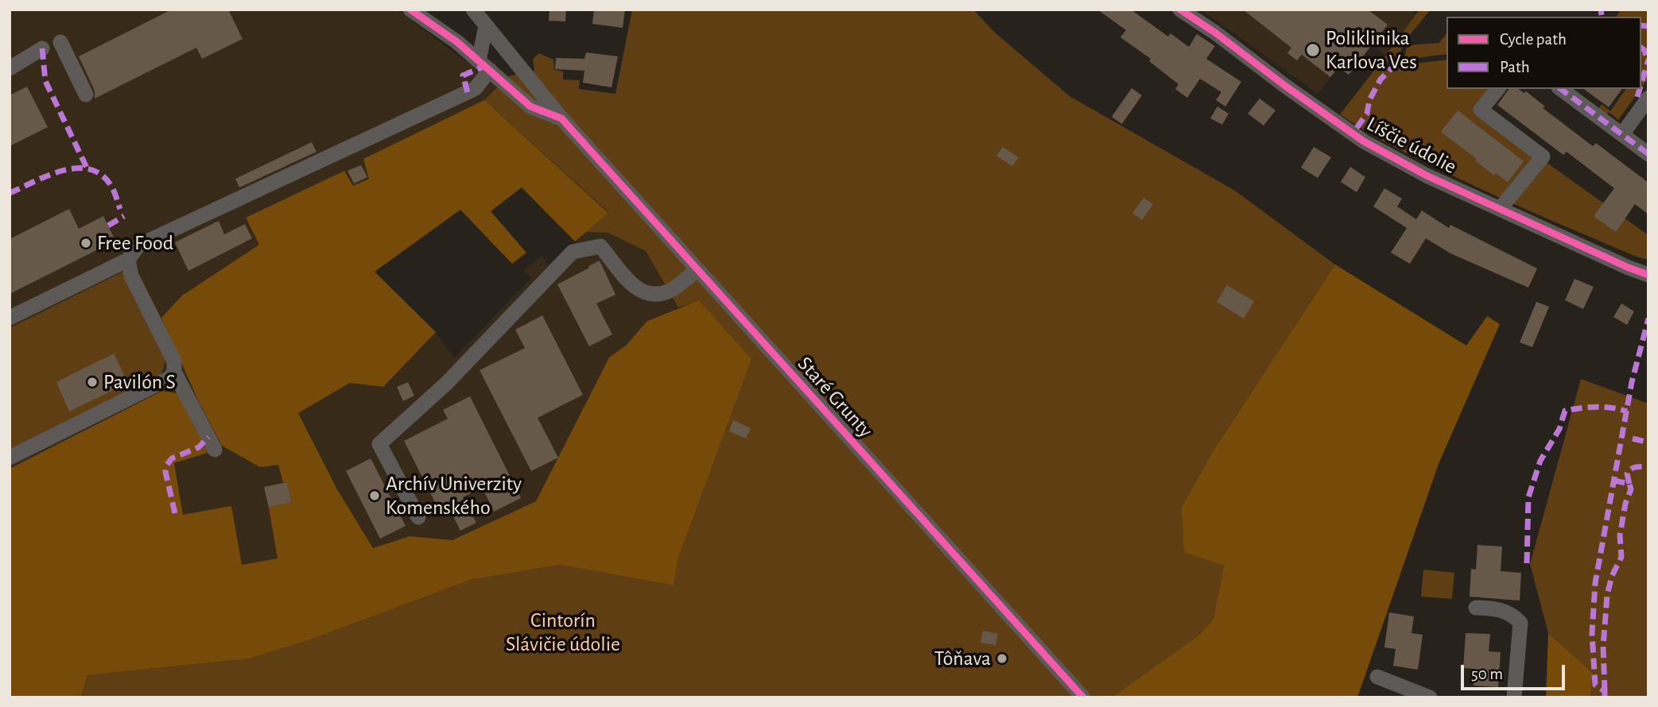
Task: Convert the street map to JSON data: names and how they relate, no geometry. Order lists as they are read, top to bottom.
{
  "streets": {
    "street": ["Líščie údolie", "Staré Grunty"]
  },
  "parks": ["Cintorín Slávičie údolie"],
  "places": [
    "Poliklinika Karlova Ves",
    "Free Food",
    "Pavilón S",
    "Archív Univerzity Komenského",
    "Tôňava"
  ],
  "legend": ["Cycle path", "Path"],
  "scale_bar": "50 m"
}
